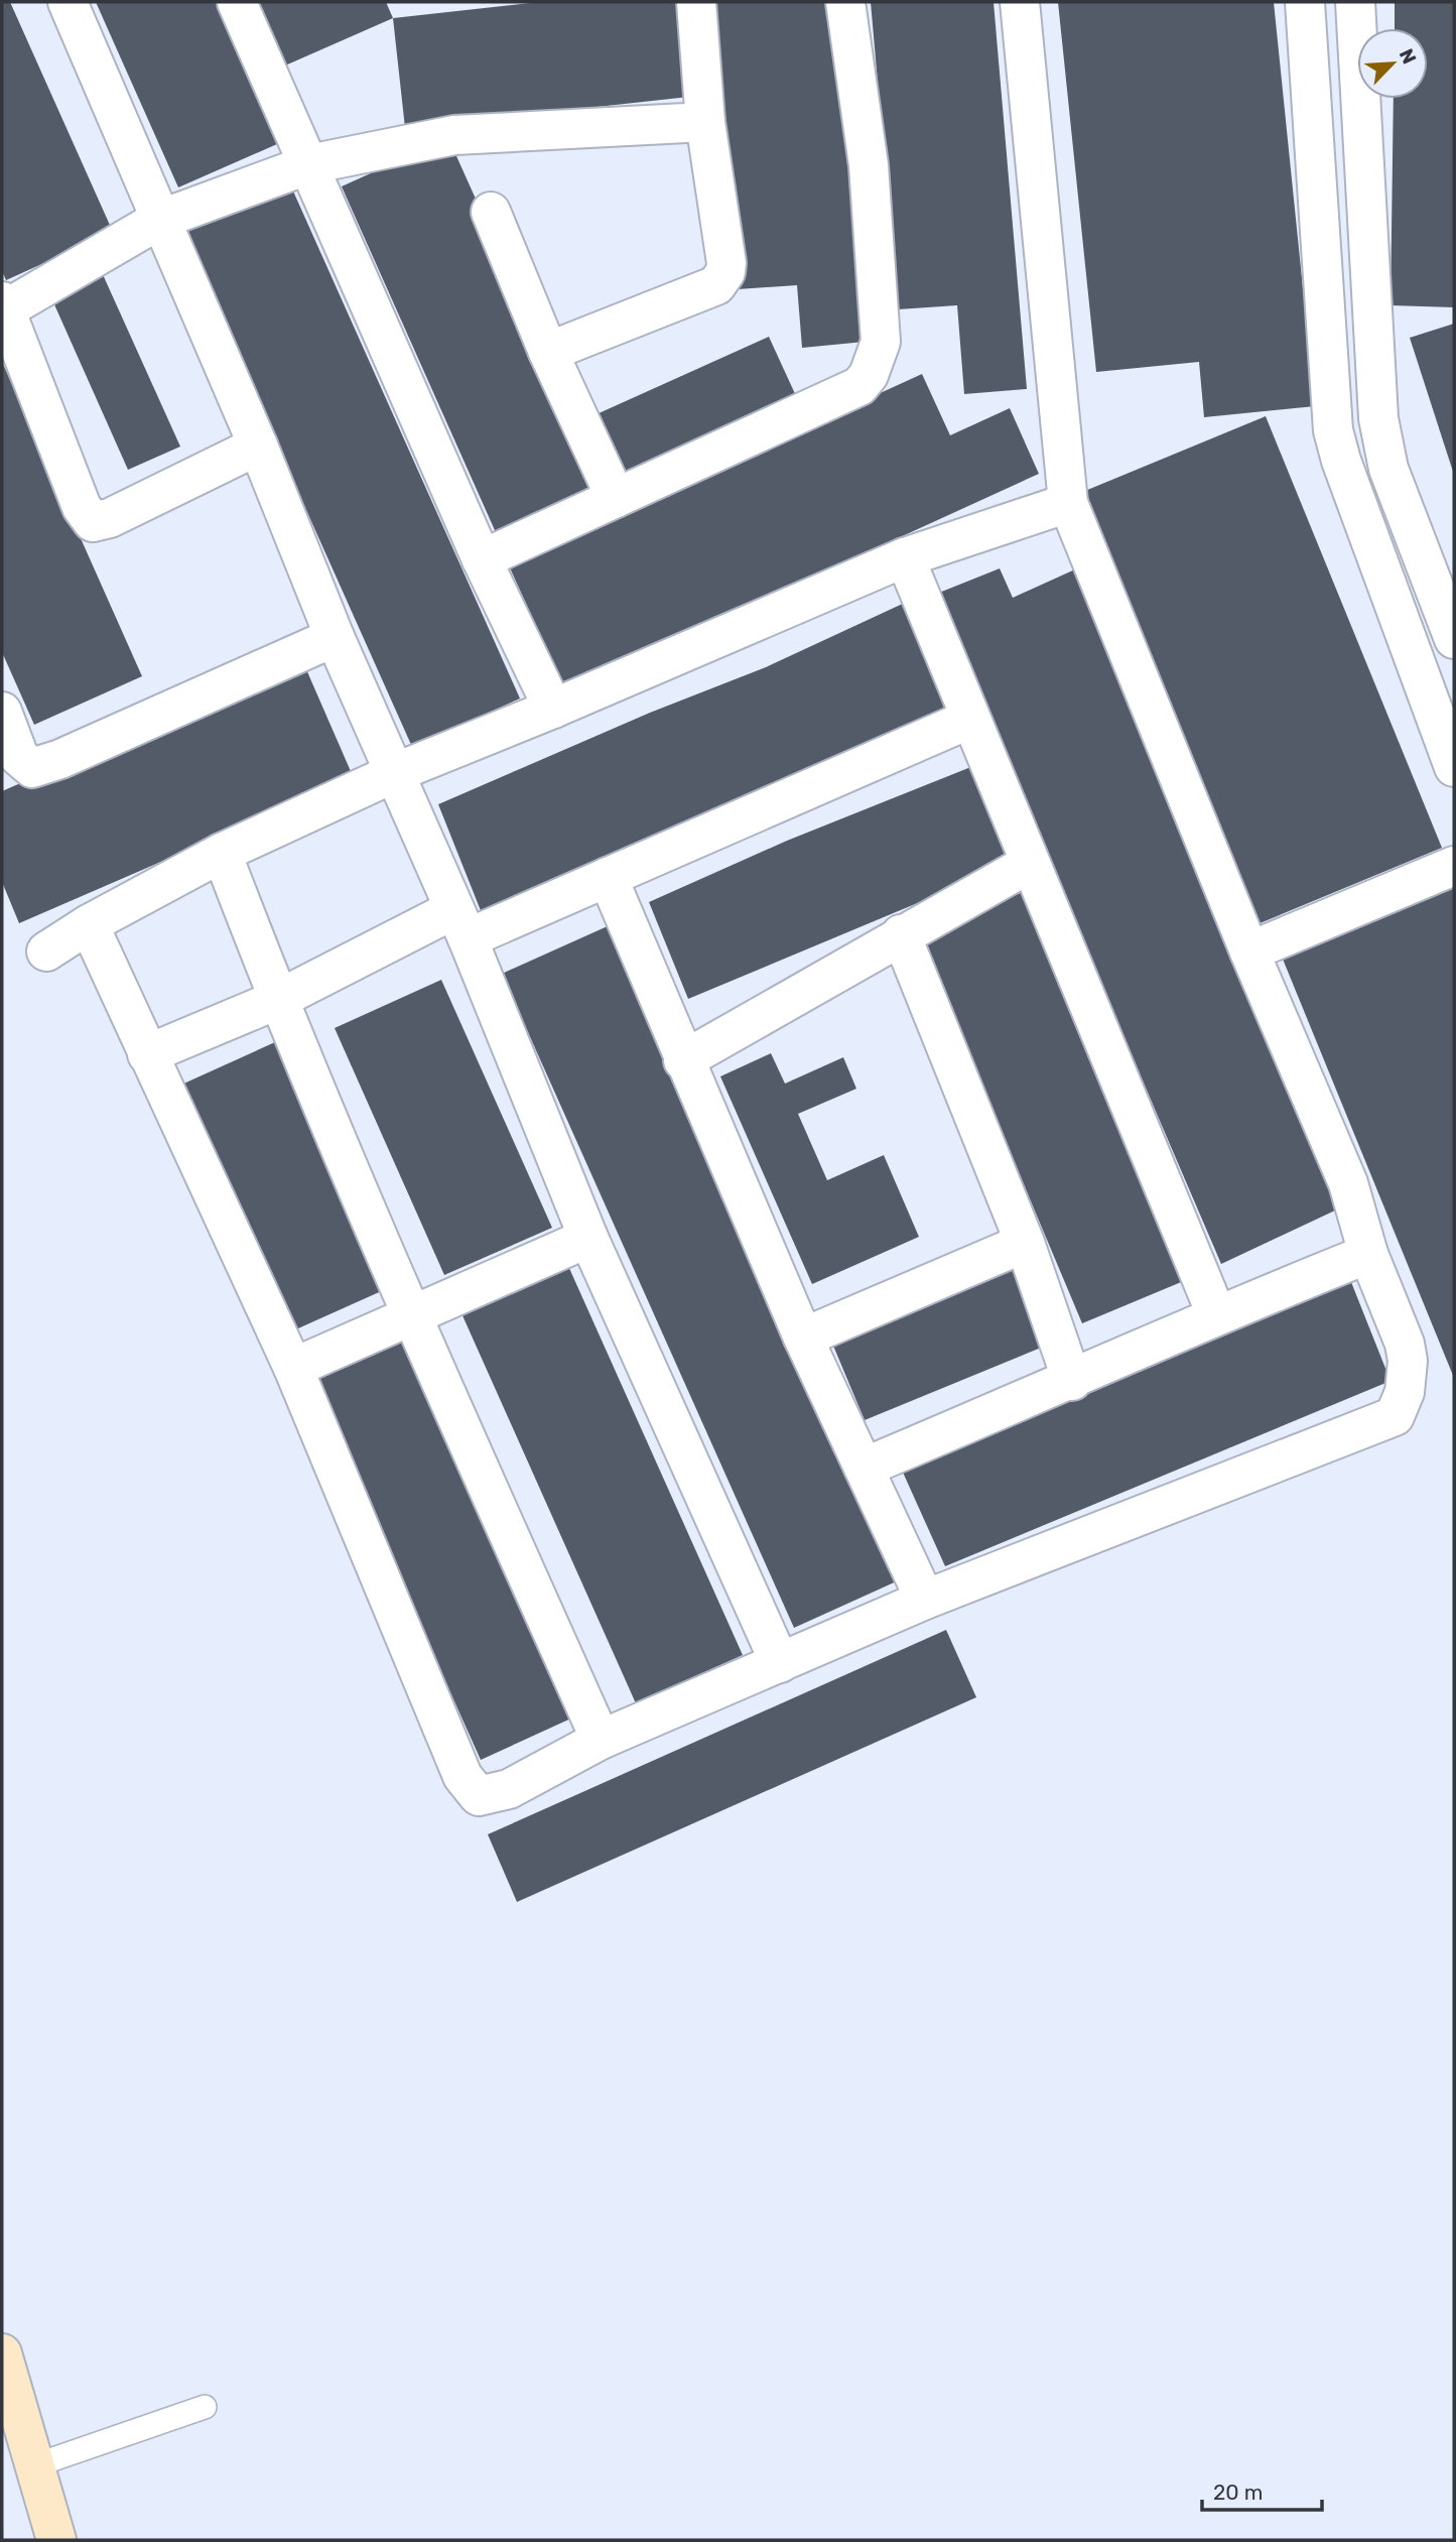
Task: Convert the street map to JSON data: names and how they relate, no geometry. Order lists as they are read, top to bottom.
{
  "scale_bar": "20 m",
  "north": "top right"
}
